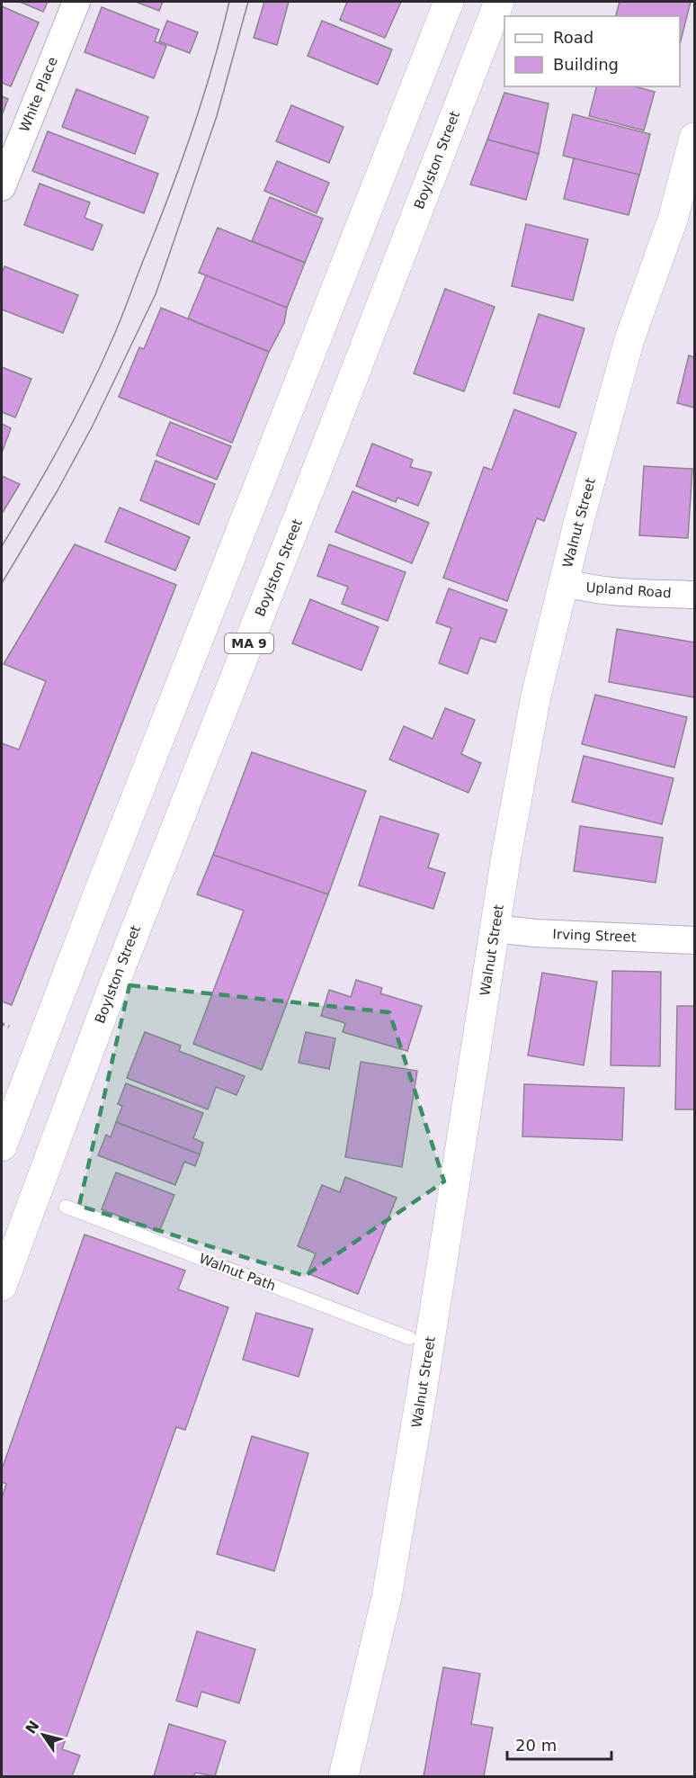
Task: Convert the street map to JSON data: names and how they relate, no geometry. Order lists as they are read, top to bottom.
{
  "streets": {
    "main road": ["Boylston Street", "Walnut Street", "MA 9"],
    "street": ["White Place", "Upland Road", "Irving Street"],
    "lane": ["Walnut Path"]
  },
  "crossings": [
    ["Walnut Street", "Upland Road"],
    ["Walnut Street", "Irving Street"]
  ],
  "legend": ["Road", "Building"],
  "scale_bar": "20 m",
  "north": "top left"
}
